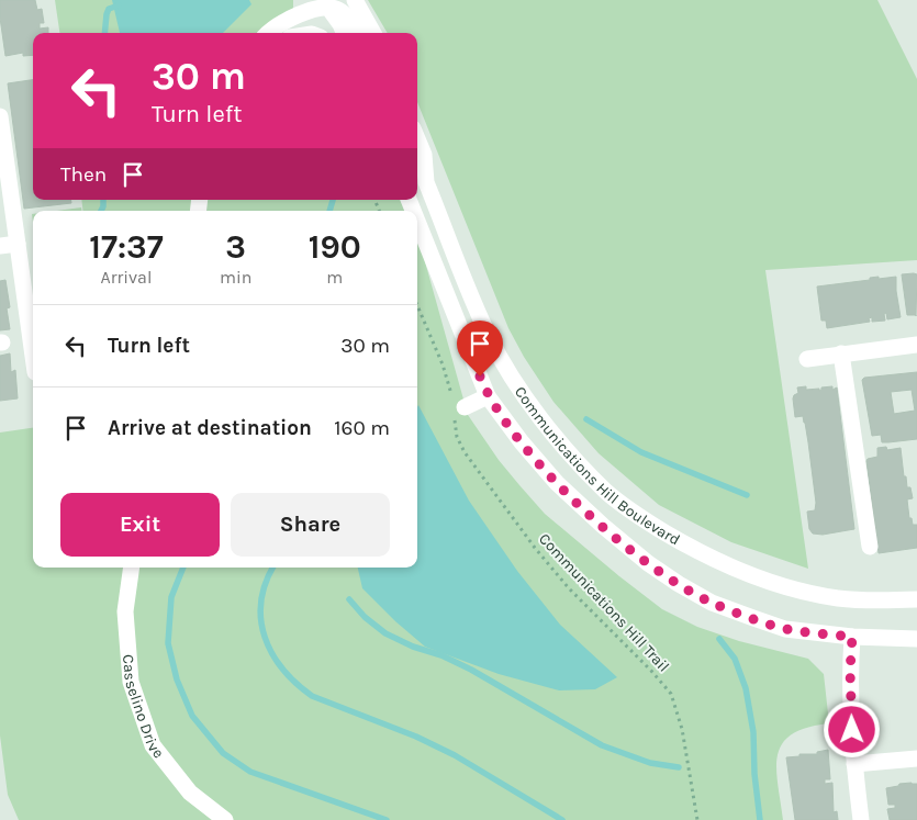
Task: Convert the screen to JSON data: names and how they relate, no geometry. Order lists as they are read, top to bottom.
{
  "streets": {
    "street": ["Communications Hill Boulevard", "Casselino Drive"],
    "path": ["Communications Hill Trail"]
  },
  "page": {
    "turn": ["30 m", "Turn left"],
    "then": "Then",
    "eta": [
      "17:37",
      "Arrival",
      "3",
      "min",
      "190",
      "m"
    ],
    "list": [
      {
        "name": "Turn left",
        "value": "30 m"
      },
      {
        "name": "Arrive at destination",
        "value": "160 m"
      }
    ],
    "buttons": ["Exit", "Share"]
  }
}
